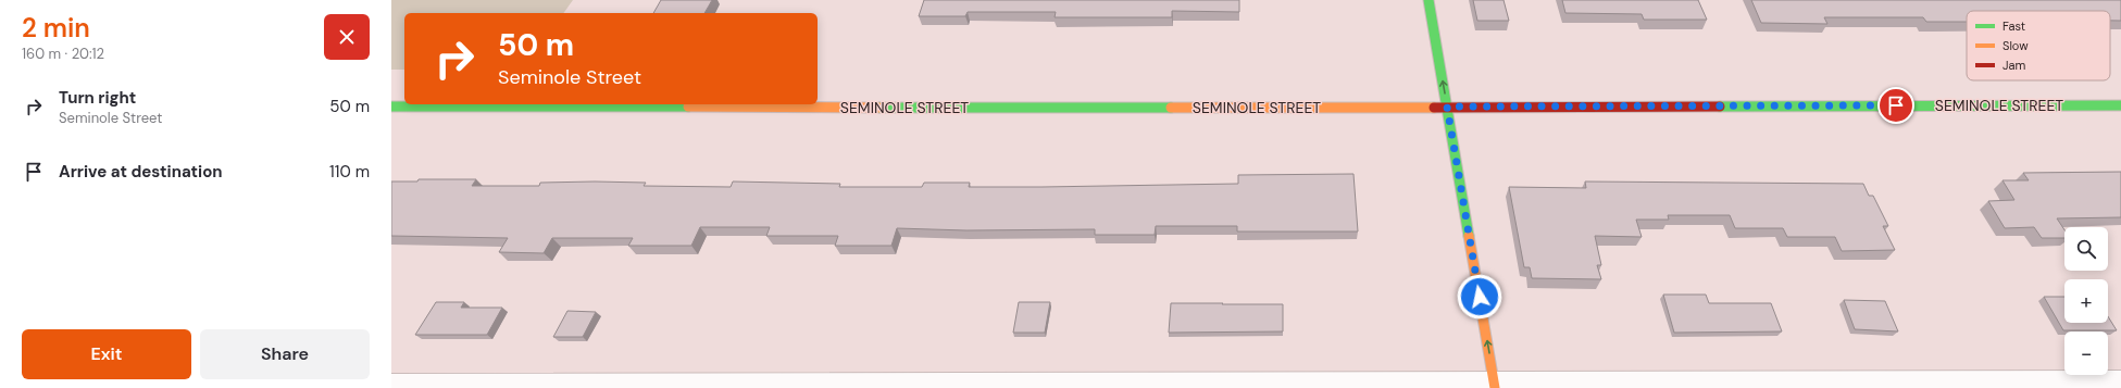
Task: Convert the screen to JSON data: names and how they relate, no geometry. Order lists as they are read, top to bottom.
{
  "streets": {
    "street": ["SEMINOLE STREET"]
  },
  "legend": ["Fast", "Slow", "Jam"],
  "page": {
    "heading": ["2 min", "160 m · 20:12"],
    "turn": ["50 m", "Seminole Street"],
    "list": [
      {
        "name": "Turn right",
        "note": "Seminole Street",
        "value": "50 m"
      },
      {
        "name": "Arrive at destination",
        "value": "110 m"
      }
    ],
    "map_buttons": ["+", "−"],
    "buttons": ["Exit", "Share"]
  }
}
